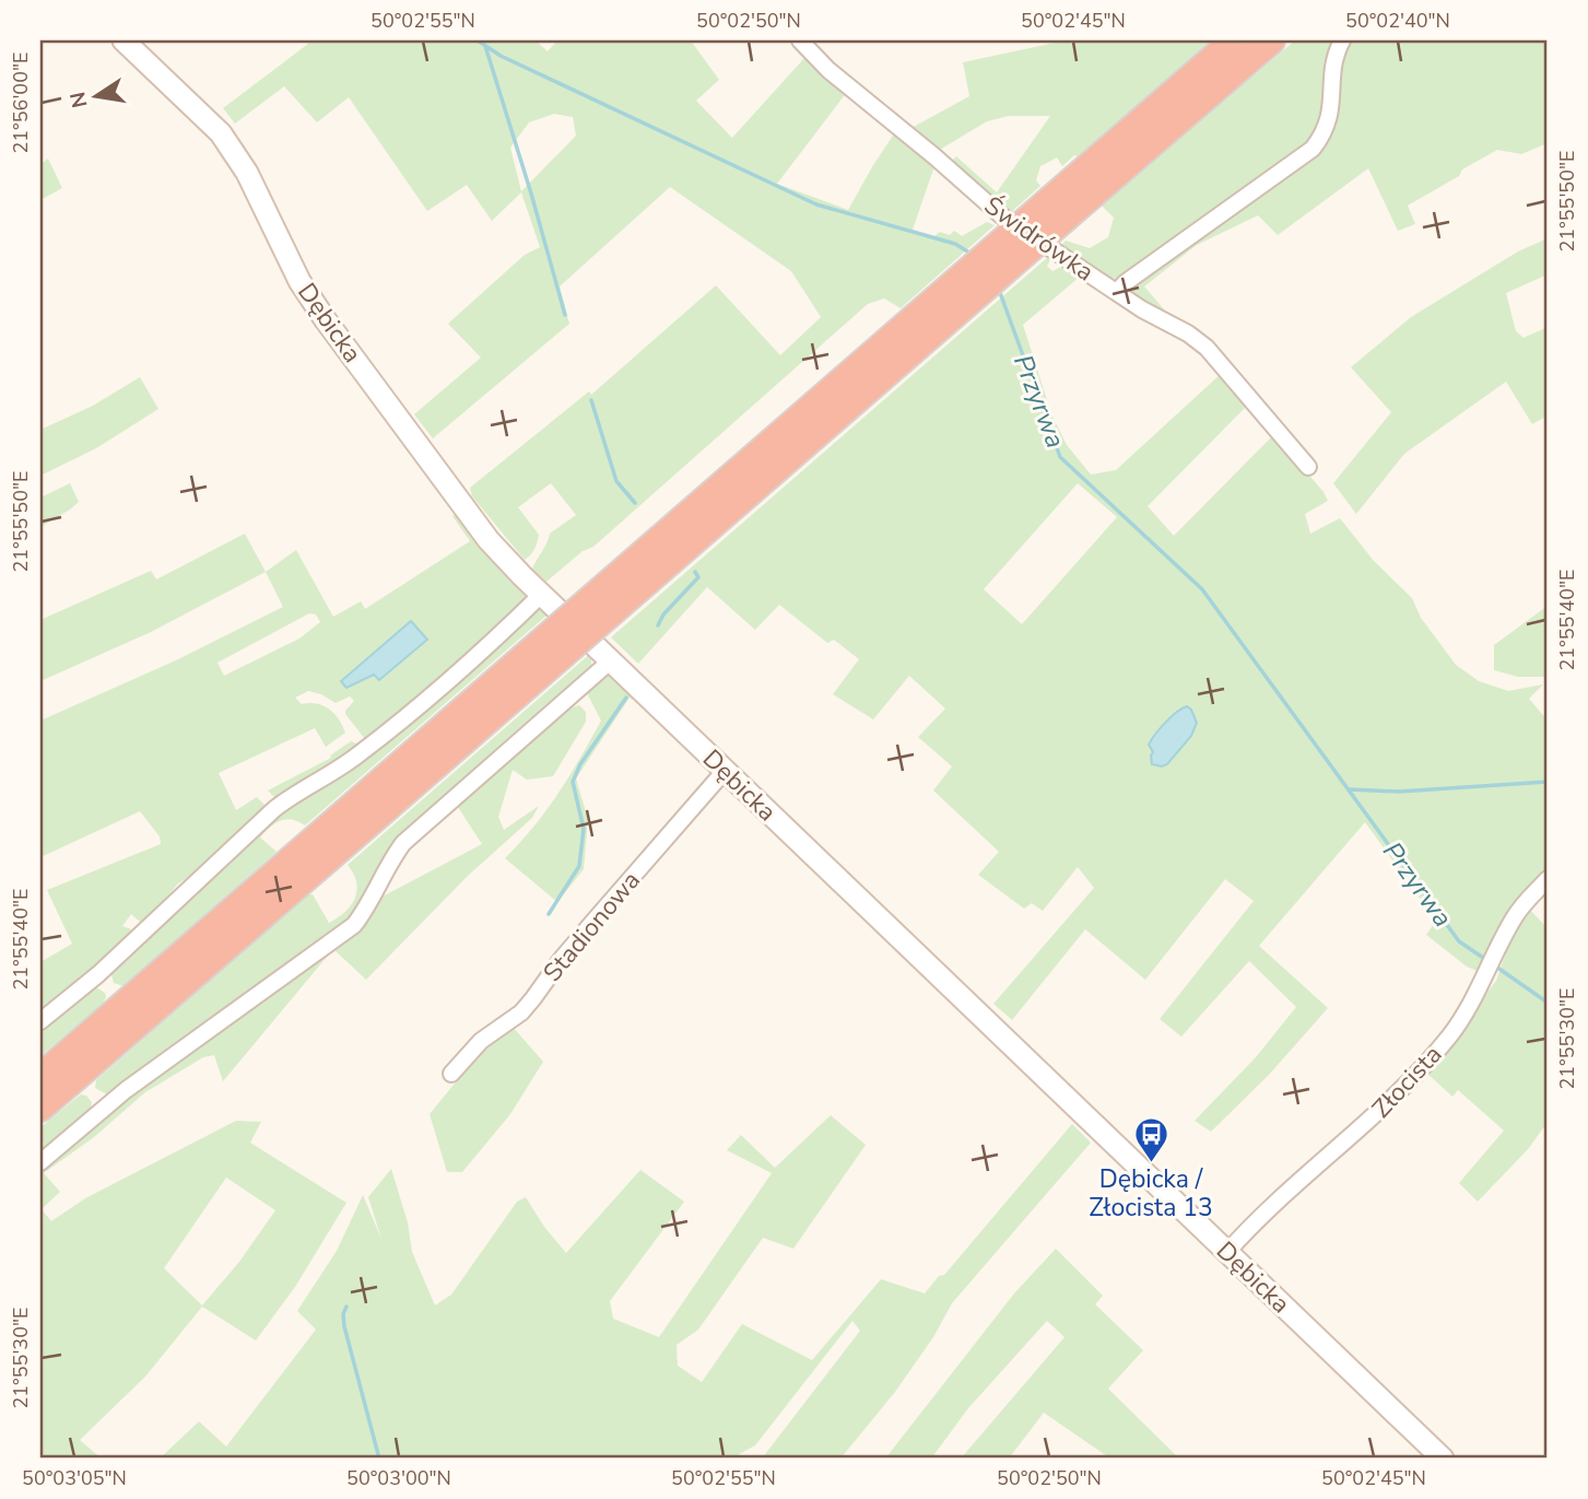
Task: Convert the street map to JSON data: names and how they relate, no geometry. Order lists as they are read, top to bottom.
{
  "streets": {
    "street": [
      "Świdrówka",
      "Dębicka",
      "Stadionowa",
      "Złocista"
    ]
  },
  "crossings": [
    ["Dębicka", "Stadionowa"],
    ["Dębicka", "Złocista"]
  ],
  "water": ["Przyrwa"],
  "places": {
    "bus stop": ["Dębicka / Złocista 13"]
  },
  "north": "left",
  "coordinates": [
    "50°02'55\"N",
    "50°02'50\"N",
    "50°02'45\"N",
    "50°02'40\"N",
    "21°56'00\"E",
    "21°55'50\"E",
    "21°55'40\"E",
    "21°55'30\"E",
    "50°03'05\"N",
    "50°03'00\"N"
  ]
}
